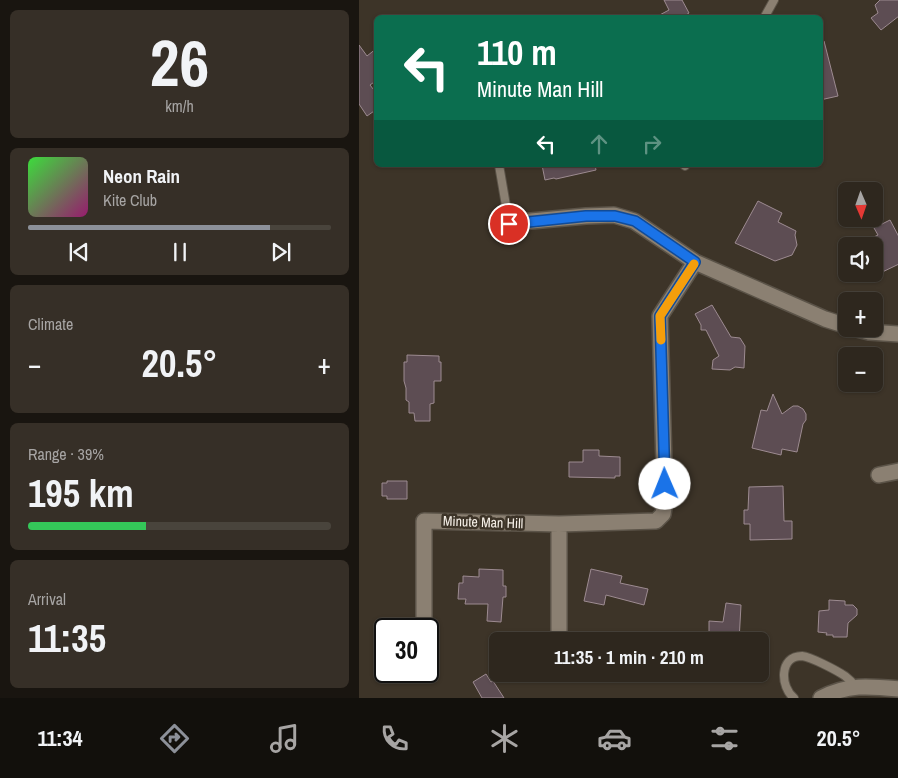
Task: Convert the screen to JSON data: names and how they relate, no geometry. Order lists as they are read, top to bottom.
{
  "streets": {
    "street": ["Minute Man Hill"]
  },
  "north": "bottom",
  "page": {
    "tile": [
      ["26", "km/h"],
      "Climate",
      ["Range · 39%", "195 km"],
      ["Arrival", "11:35"]
    ],
    "turn": ["110 m", "Minute Man Hill"],
    "song": ["Neon Rain", "Kite Club"],
    "map_buttons": ["+", "−"],
    "heat": ["−", "20.5°", "+"],
    "limit": "30",
    "trip": "11:35 · 1 min · 210 m",
    "tabs": ["11:34", "20.5°"]
  }
}
